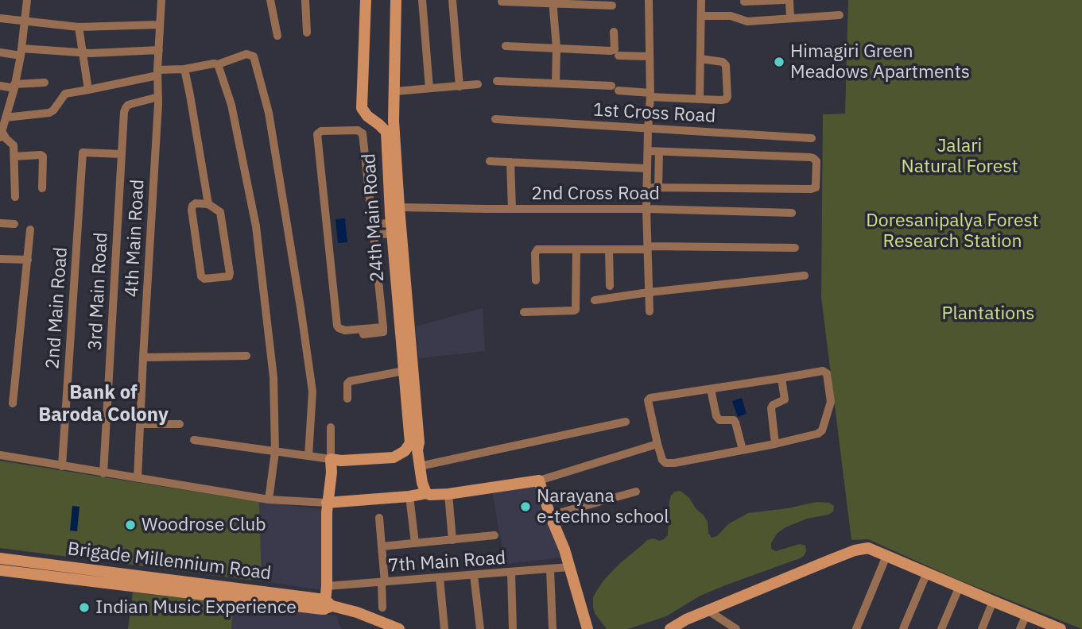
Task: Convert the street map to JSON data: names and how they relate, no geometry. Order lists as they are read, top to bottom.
{
  "streets": {
    "street": [
      "1st Cross Road",
      "2nd Cross Road",
      "24th Main Road",
      "4th Main Road",
      "3rd Main Road",
      "2nd Main Road",
      "Brigade Millennium Road",
      "7th Main Road"
    ]
  },
  "crossings": [
    ["2nd Cross Road", "24th Main Road"],
    ["4th Main Road", "3rd Main Road"],
    ["3rd Main Road", "2nd Main Road"]
  ],
  "districts": ["Bank of Baroda Colony"],
  "parks": ["Jalari Natural Forest", "Doresanipalya Forest Research Station", "Plantations"],
  "places": [
    "Himagiri Green Meadows Apartments",
    "Narayana e-techno school",
    "Woodrose Club",
    "Indian Music Experience"
  ]
}
